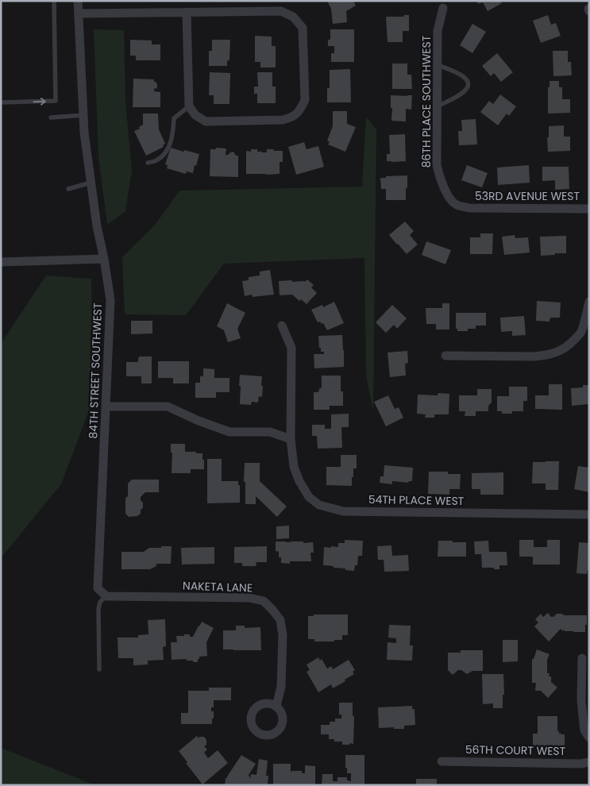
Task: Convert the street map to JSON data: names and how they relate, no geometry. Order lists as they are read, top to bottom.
{
  "streets": {
    "street": [
      "86TH PLACE SOUTHWEST",
      "53RD AVENUE WEST",
      "84TH STREET SOUTHWEST",
      "54TH PLACE WEST",
      "NAKETA LANE",
      "56TH COURT WEST"
    ]
  },
  "crossings": [
    ["86TH PLACE SOUTHWEST", "53RD AVENUE WEST"],
    ["84TH STREET SOUTHWEST", "NAKETA LANE"]
  ]
}
